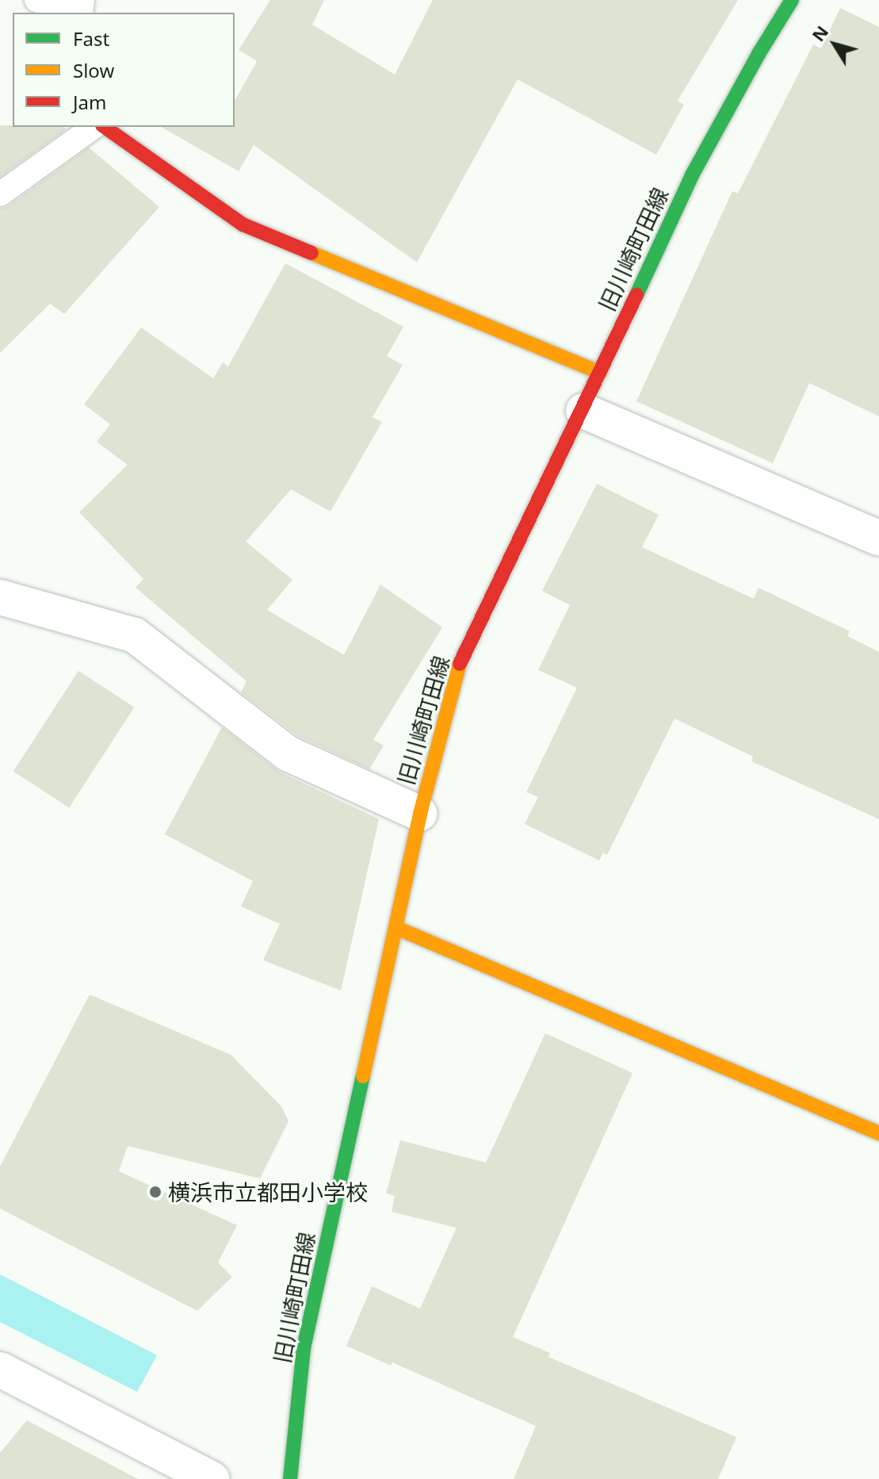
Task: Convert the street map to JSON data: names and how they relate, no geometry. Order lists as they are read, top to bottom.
{
  "streets": {
    "main road": ["旧川崎町田線"]
  },
  "places": ["横浜市立都田小学校"],
  "legend": ["Fast", "Slow", "Jam"],
  "north": "top left"
}
